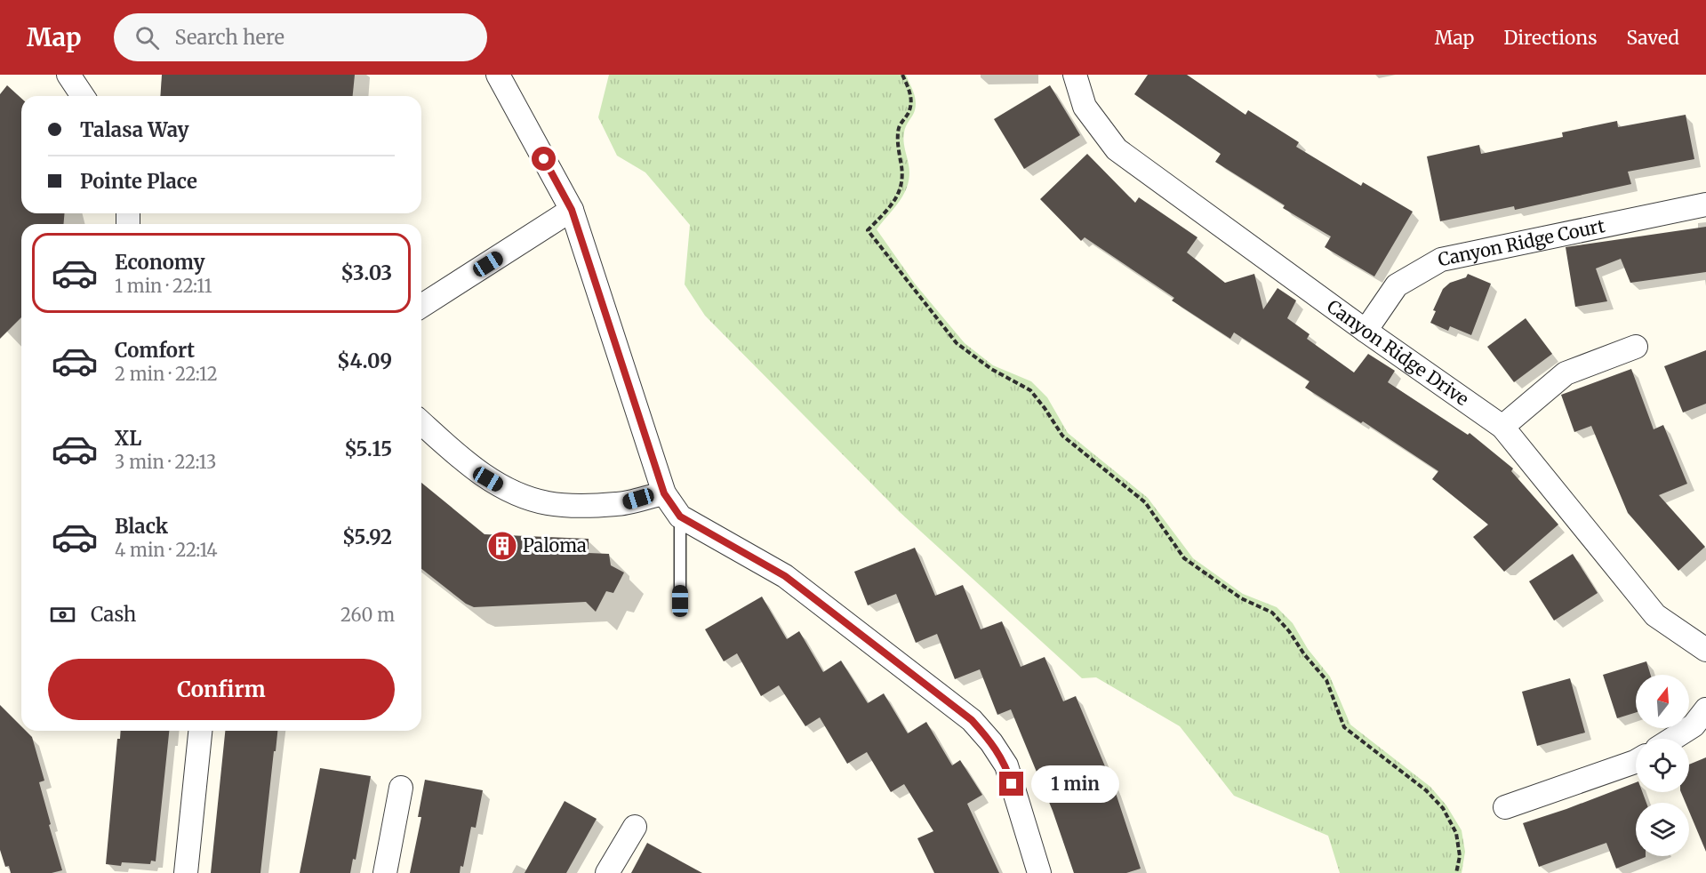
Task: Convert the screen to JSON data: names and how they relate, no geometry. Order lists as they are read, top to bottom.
{
  "streets": {
    "street": ["Canyon Ridge Court", "Canyon Ridge Drive"]
  },
  "crossings": [
    ["Canyon Ridge Court", "Canyon Ridge Drive"]
  ],
  "places": {
    "building": ["Paloma"]
  },
  "north": "top",
  "page": {
    "header": "Map",
    "search": "Search here",
    "nav": ["Map", "Directions", "Saved"],
    "banner": ["Talasa Way", "Pointe Place"],
    "list": [
      {
        "name": "Economy",
        "note": "1 min · 22:11",
        "value": "$3.03"
      },
      {
        "name": "Comfort",
        "note": "2 min · 22:12",
        "value": "$4.09"
      },
      {
        "name": "XL",
        "note": "3 min · 22:13",
        "value": "$5.15"
      },
      {
        "name": "Black",
        "note": "4 min · 22:14",
        "value": "$5.92"
      }
    ],
    "pay": ["Cash", "260 m"],
    "buttons": "Confirm",
    "bubble": "1 min"
  }
}
